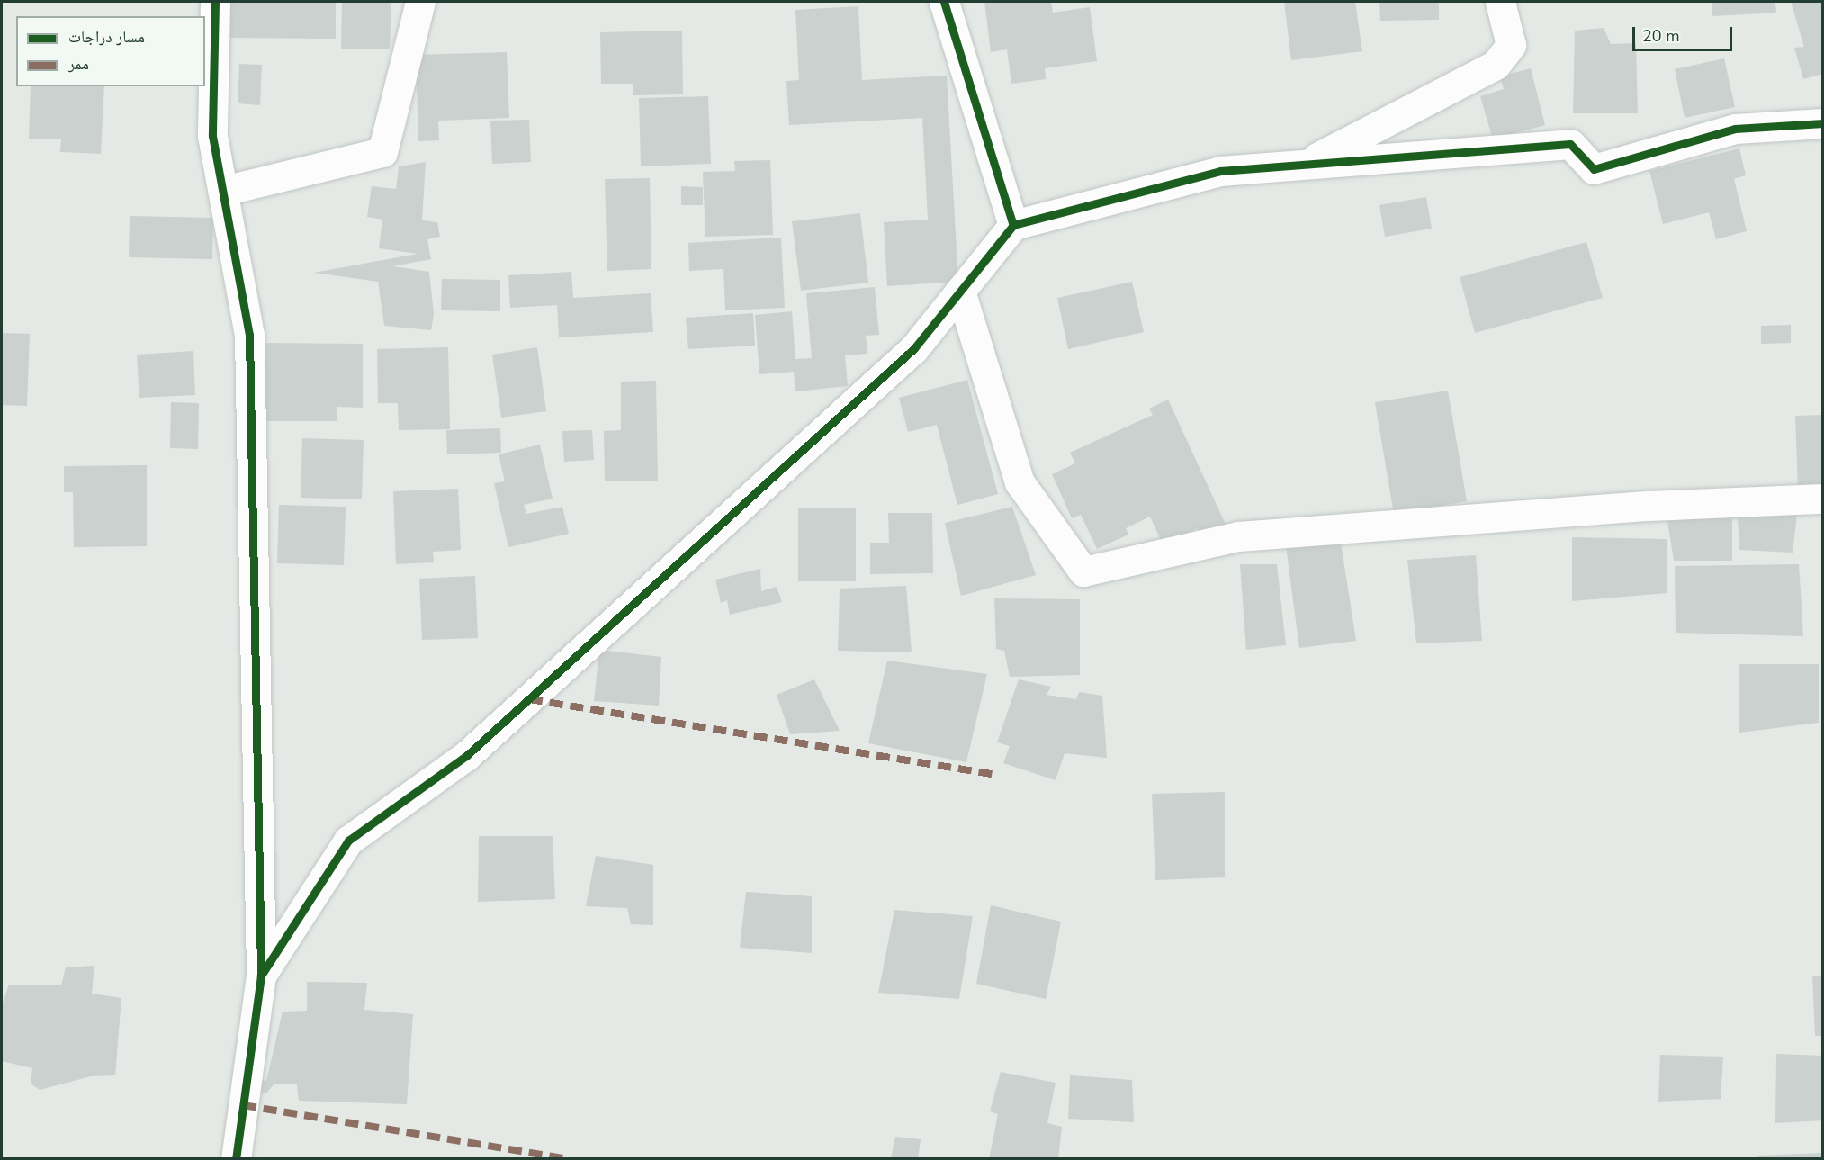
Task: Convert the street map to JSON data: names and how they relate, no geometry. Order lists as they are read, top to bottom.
{
  "legend": ["مسار دراجات", "ممر"],
  "scale_bar": "20 m"
}
